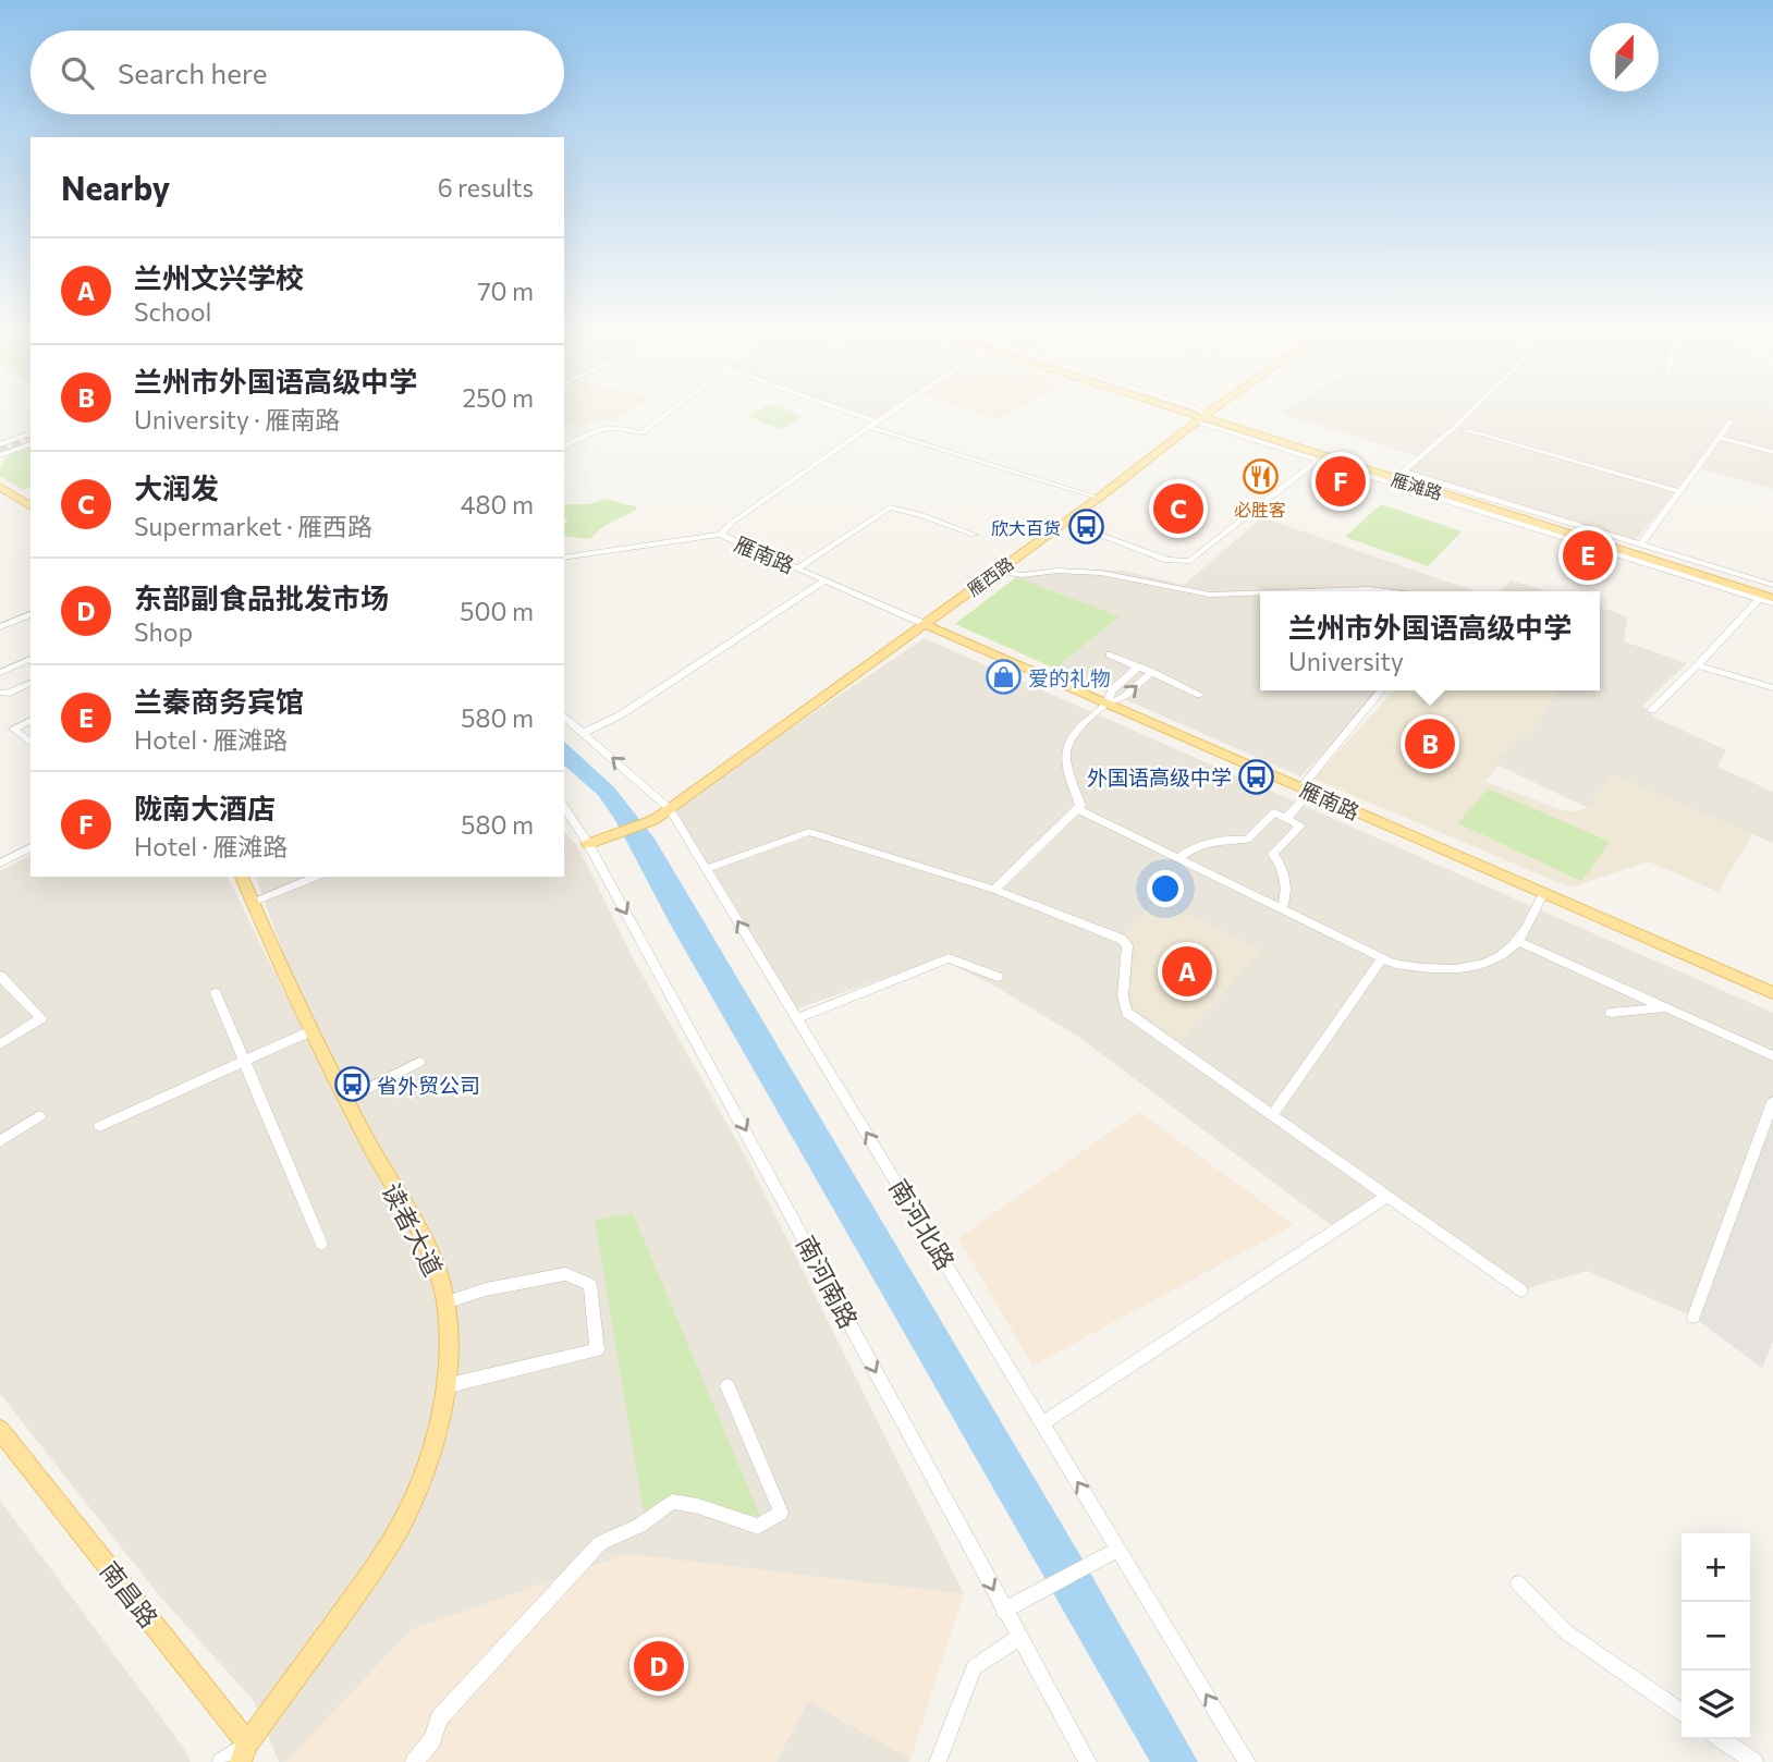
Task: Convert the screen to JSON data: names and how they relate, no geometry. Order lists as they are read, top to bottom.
{
  "streets": {
    "main road": [
      "雁滩路",
      "雁南路",
      "雁西路",
      "读者大道",
      "南昌路"
    ],
    "street": ["南河北路", "南河南路"]
  },
  "crossings": [
    ["雁滩路", "雁西路"],
    ["雁南路", "雁西路"],
    ["雁西路", "南河北路"],
    ["雁西路", "南河南路"],
    ["读者大道", "南昌路"]
  ],
  "one_way": ["南河北路", "南河南路"],
  "places": {
    "restaurant": ["必胜客"],
    "bus stop": ["欣大百货", "外国语高级中学", "省外贸公司"],
    "shop": ["爱的礼物"]
  },
  "north": "top",
  "page": {
    "search": "Search here",
    "heading": ["Nearby", "6 results"],
    "list": [
      {
        "mark": "A",
        "name": "兰州文兴学校",
        "note": "School",
        "value": "70 m"
      },
      {
        "mark": "B",
        "name": "兰州市外国语高级中学",
        "note": "University · 雁南路",
        "value": "250 m"
      },
      {
        "mark": "C",
        "name": "大润发",
        "note": "Supermarket · 雁西路",
        "value": "480 m"
      },
      {
        "mark": "D",
        "name": "东部副食品批发市场",
        "note": "Shop",
        "value": "500 m"
      },
      {
        "mark": "E",
        "name": "兰秦商务宾馆",
        "note": "Hotel · 雁滩路",
        "value": "580 m"
      },
      {
        "mark": "F",
        "name": "陇南大酒店",
        "note": "Hotel · 雁滩路",
        "value": "580 m"
      }
    ],
    "pins": [
      "F",
      "C",
      "E",
      "B",
      "A",
      "D"
    ],
    "popup": ["兰州市外国语高级中学", "University"],
    "map_buttons": ["+", "−"]
  }
}
